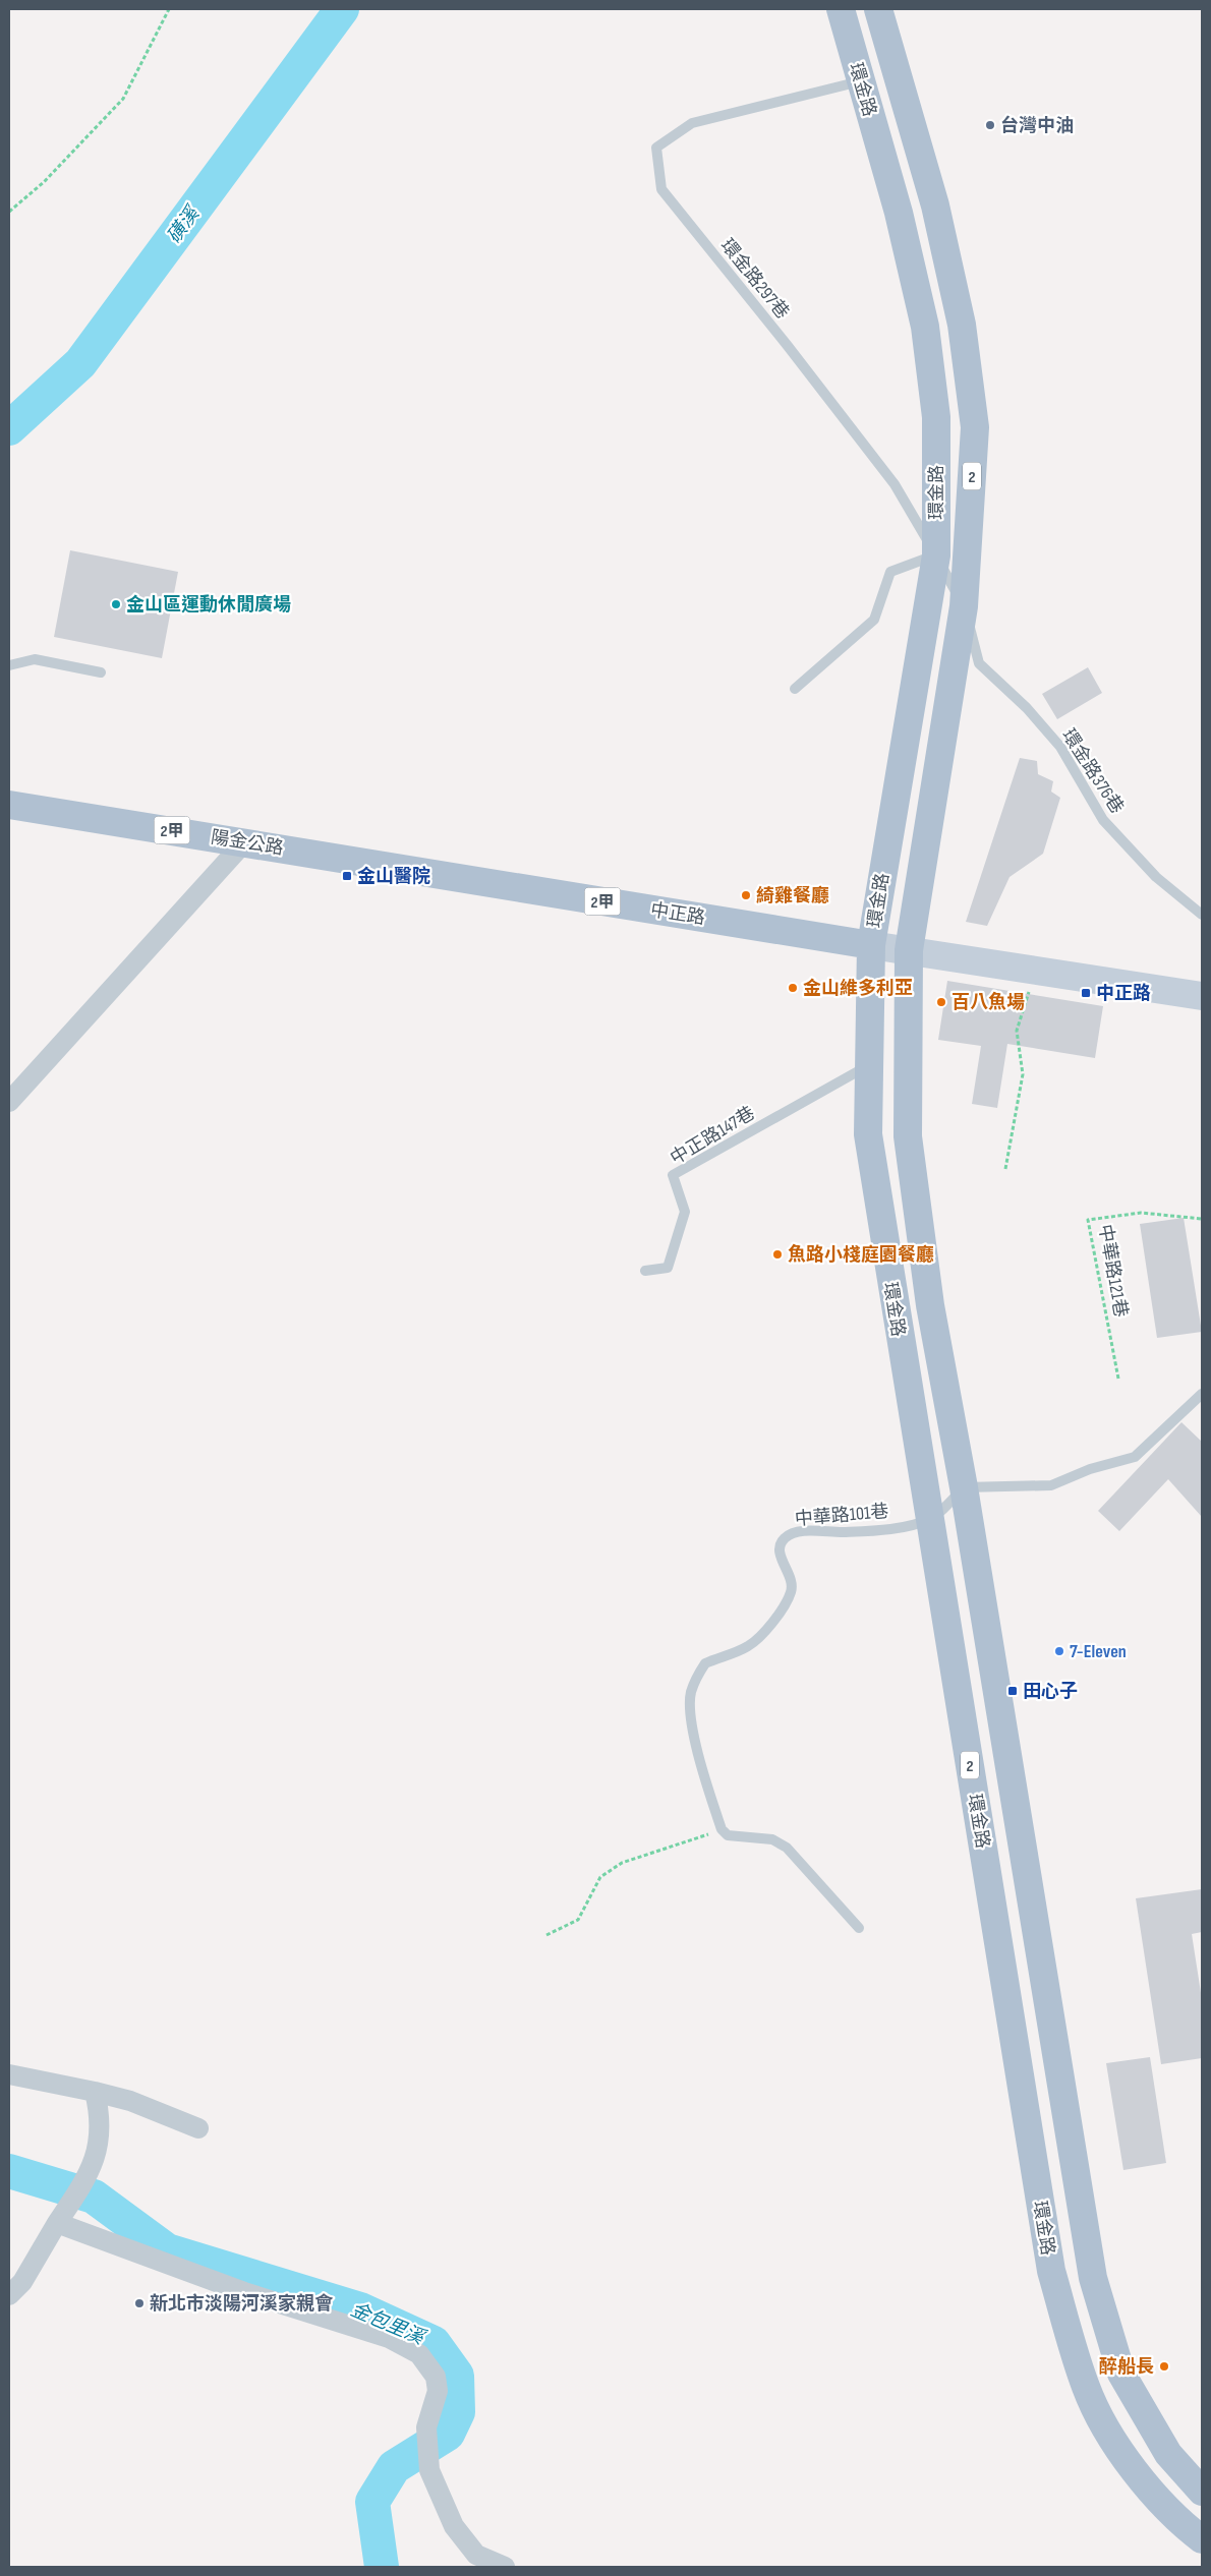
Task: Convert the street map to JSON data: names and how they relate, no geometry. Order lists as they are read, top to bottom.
{
  "streets": {
    "main road": [
      "環金路",
      "2",
      "2甲",
      "陽金公路",
      "中正路"
    ],
    "lane": [
      "環金路297巷",
      "環金路376巷",
      "中正路147巷",
      "中華路101巷"
    ],
    "path": ["中華路121巷"]
  },
  "crossings": [
    ["環金路", "環金路297巷"],
    ["環金路", "環金路376巷"],
    ["環金路", "中正路"],
    ["環金路", "中正路147巷"],
    ["環金路", "中華路101巷"],
    ["環金路297巷", "環金路376巷"],
    ["陽金公路", "中正路"]
  ],
  "water": ["磺溪", "金包里溪"],
  "places": {
    "other": [
      "台灣中油",
      "金山區運動休閒廣場",
      "綺雞餐廳",
      "金山維多利亞",
      "百八魚場",
      "魚路小棧庭園餐廳",
      "7-Eleven",
      "新北市淡陽河溪家親會",
      "醉船長"
    ],
    "transit": ["金山醫院", "中正路", "田心子"]
  }
}
